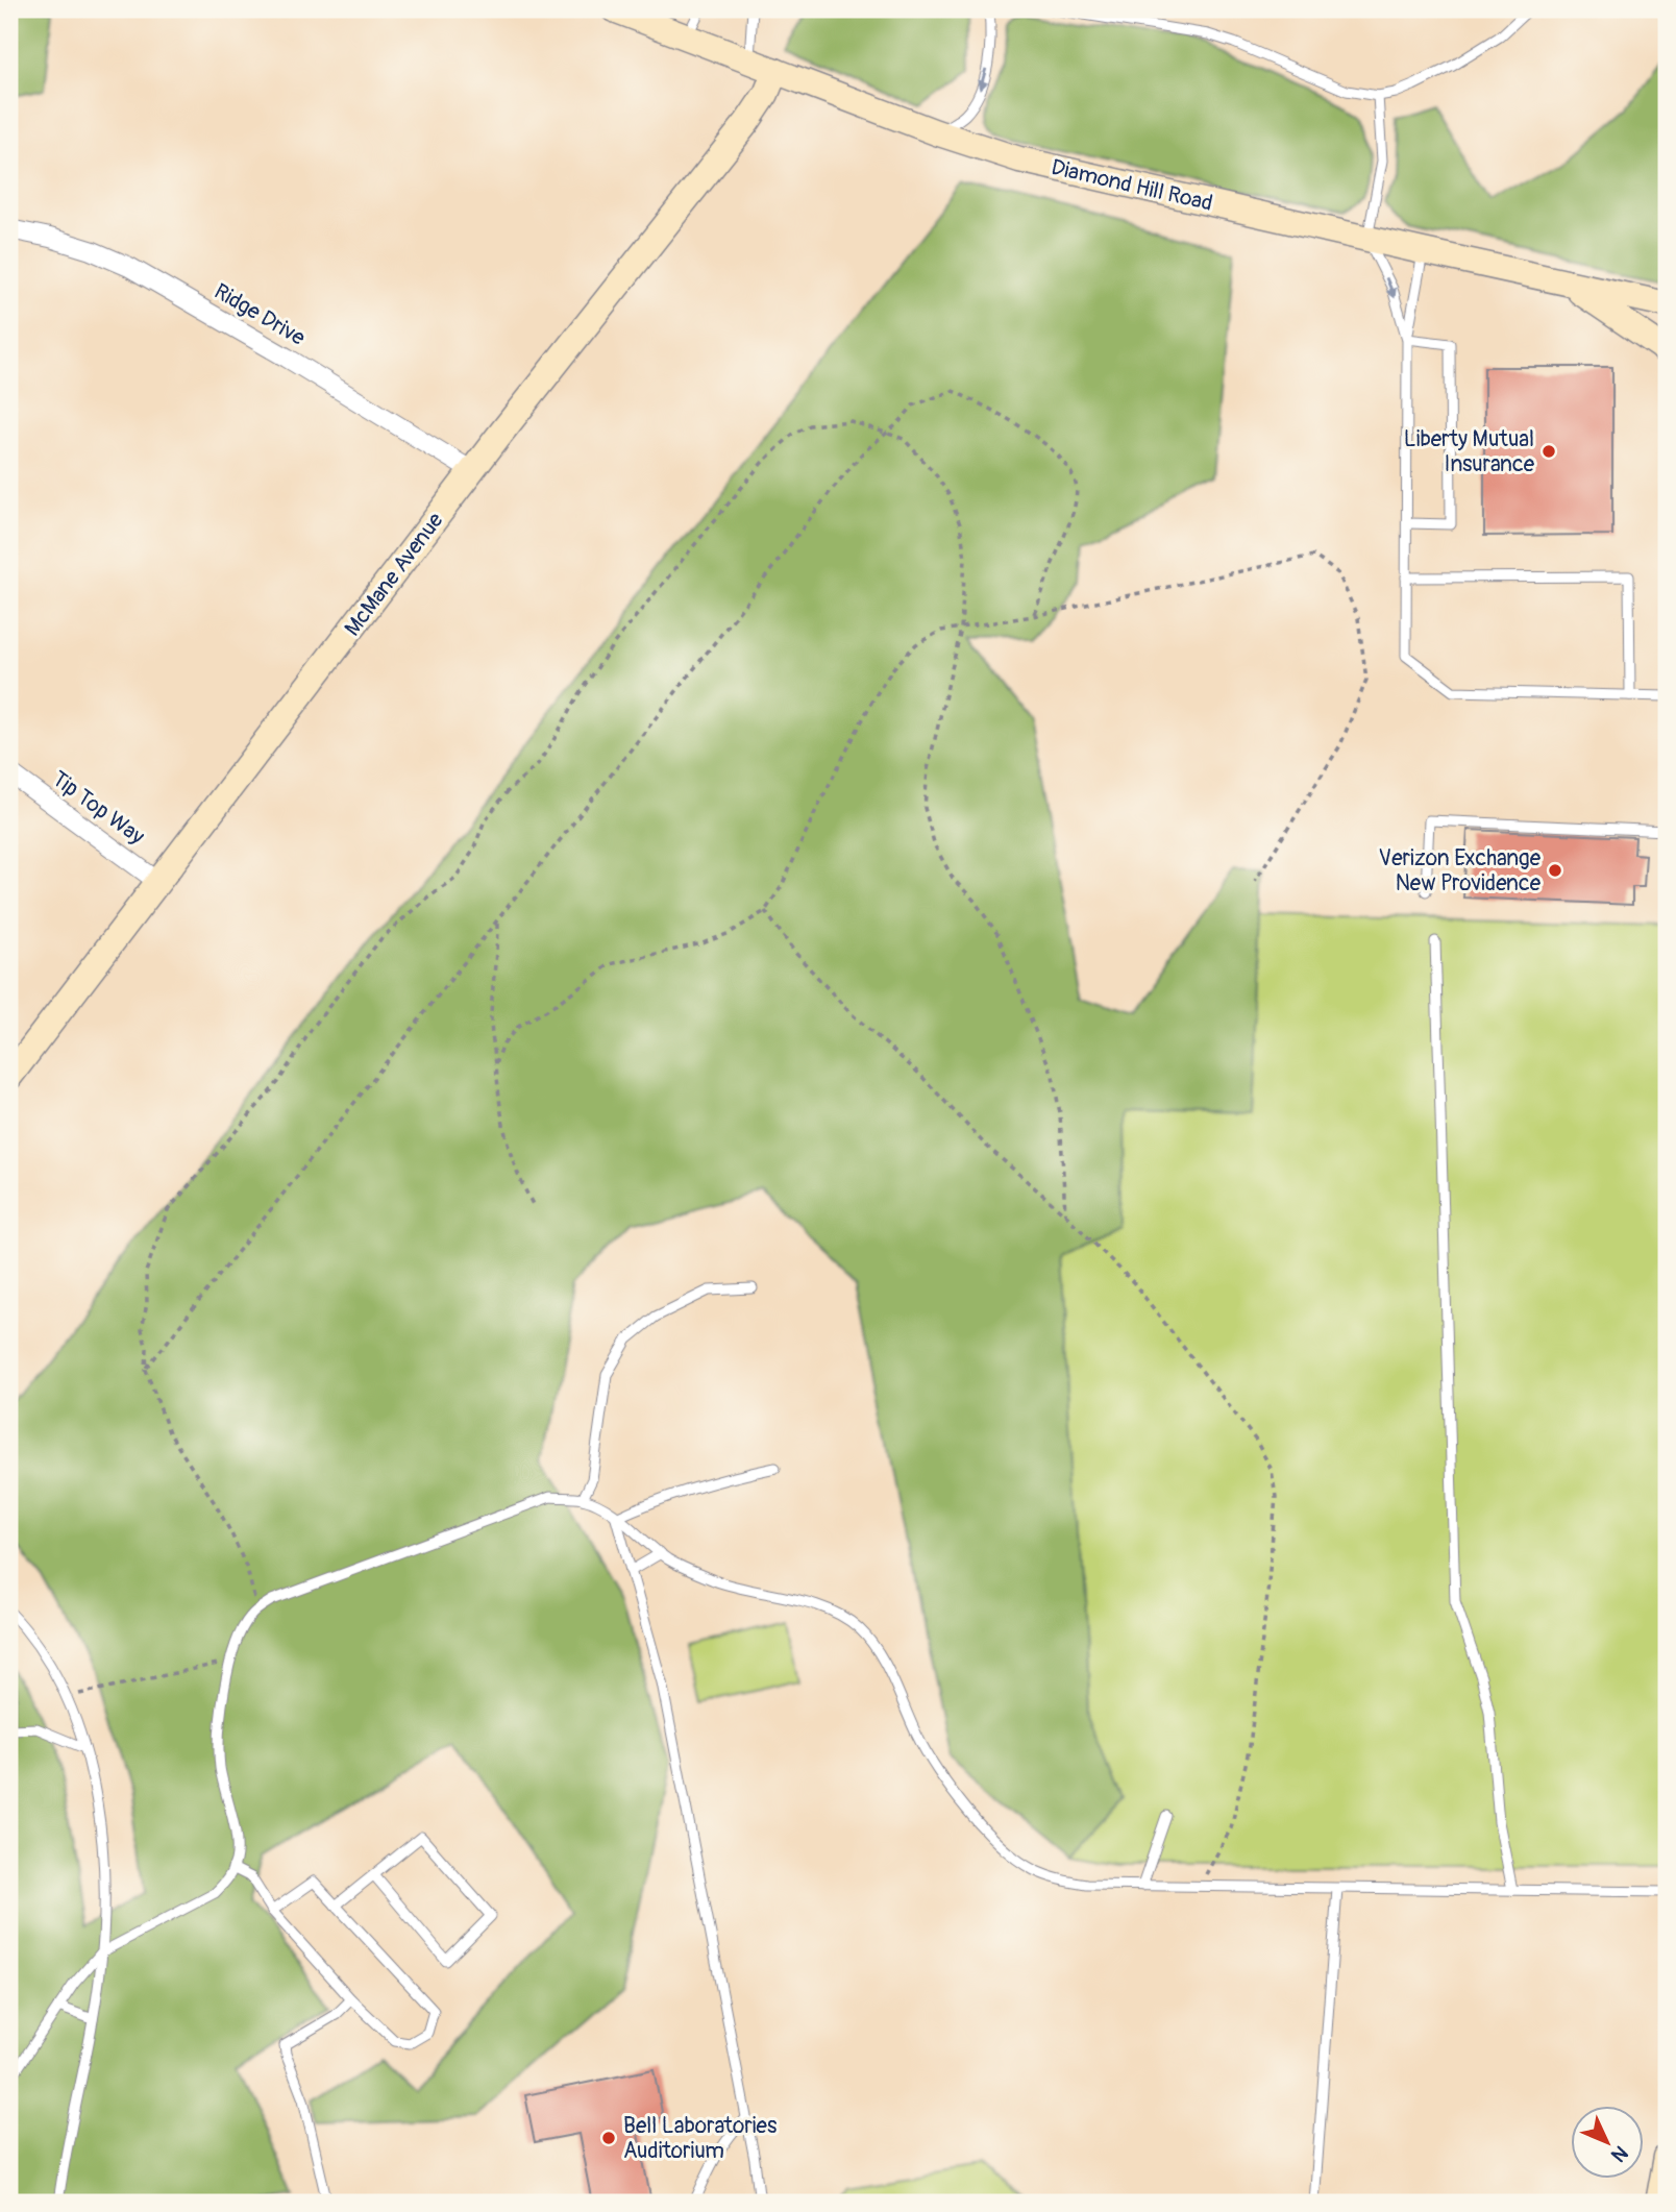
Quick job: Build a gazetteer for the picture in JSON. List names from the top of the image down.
{
  "streets": {
    "main road": ["Diamond Hill Road", "McMane Avenue"],
    "street": ["Ridge Drive", "Tip Top Way"]
  },
  "crossings": [
    ["Diamond Hill Road", "McMane Avenue"],
    ["Ridge Drive", "McMane Avenue"],
    ["McMane Avenue", "Tip Top Way"]
  ],
  "places": ["Liberty Mutual Insurance", "Verizon Exchange New Providence", "Bell Laboratories Auditorium"],
  "north": "bottom right"
}
